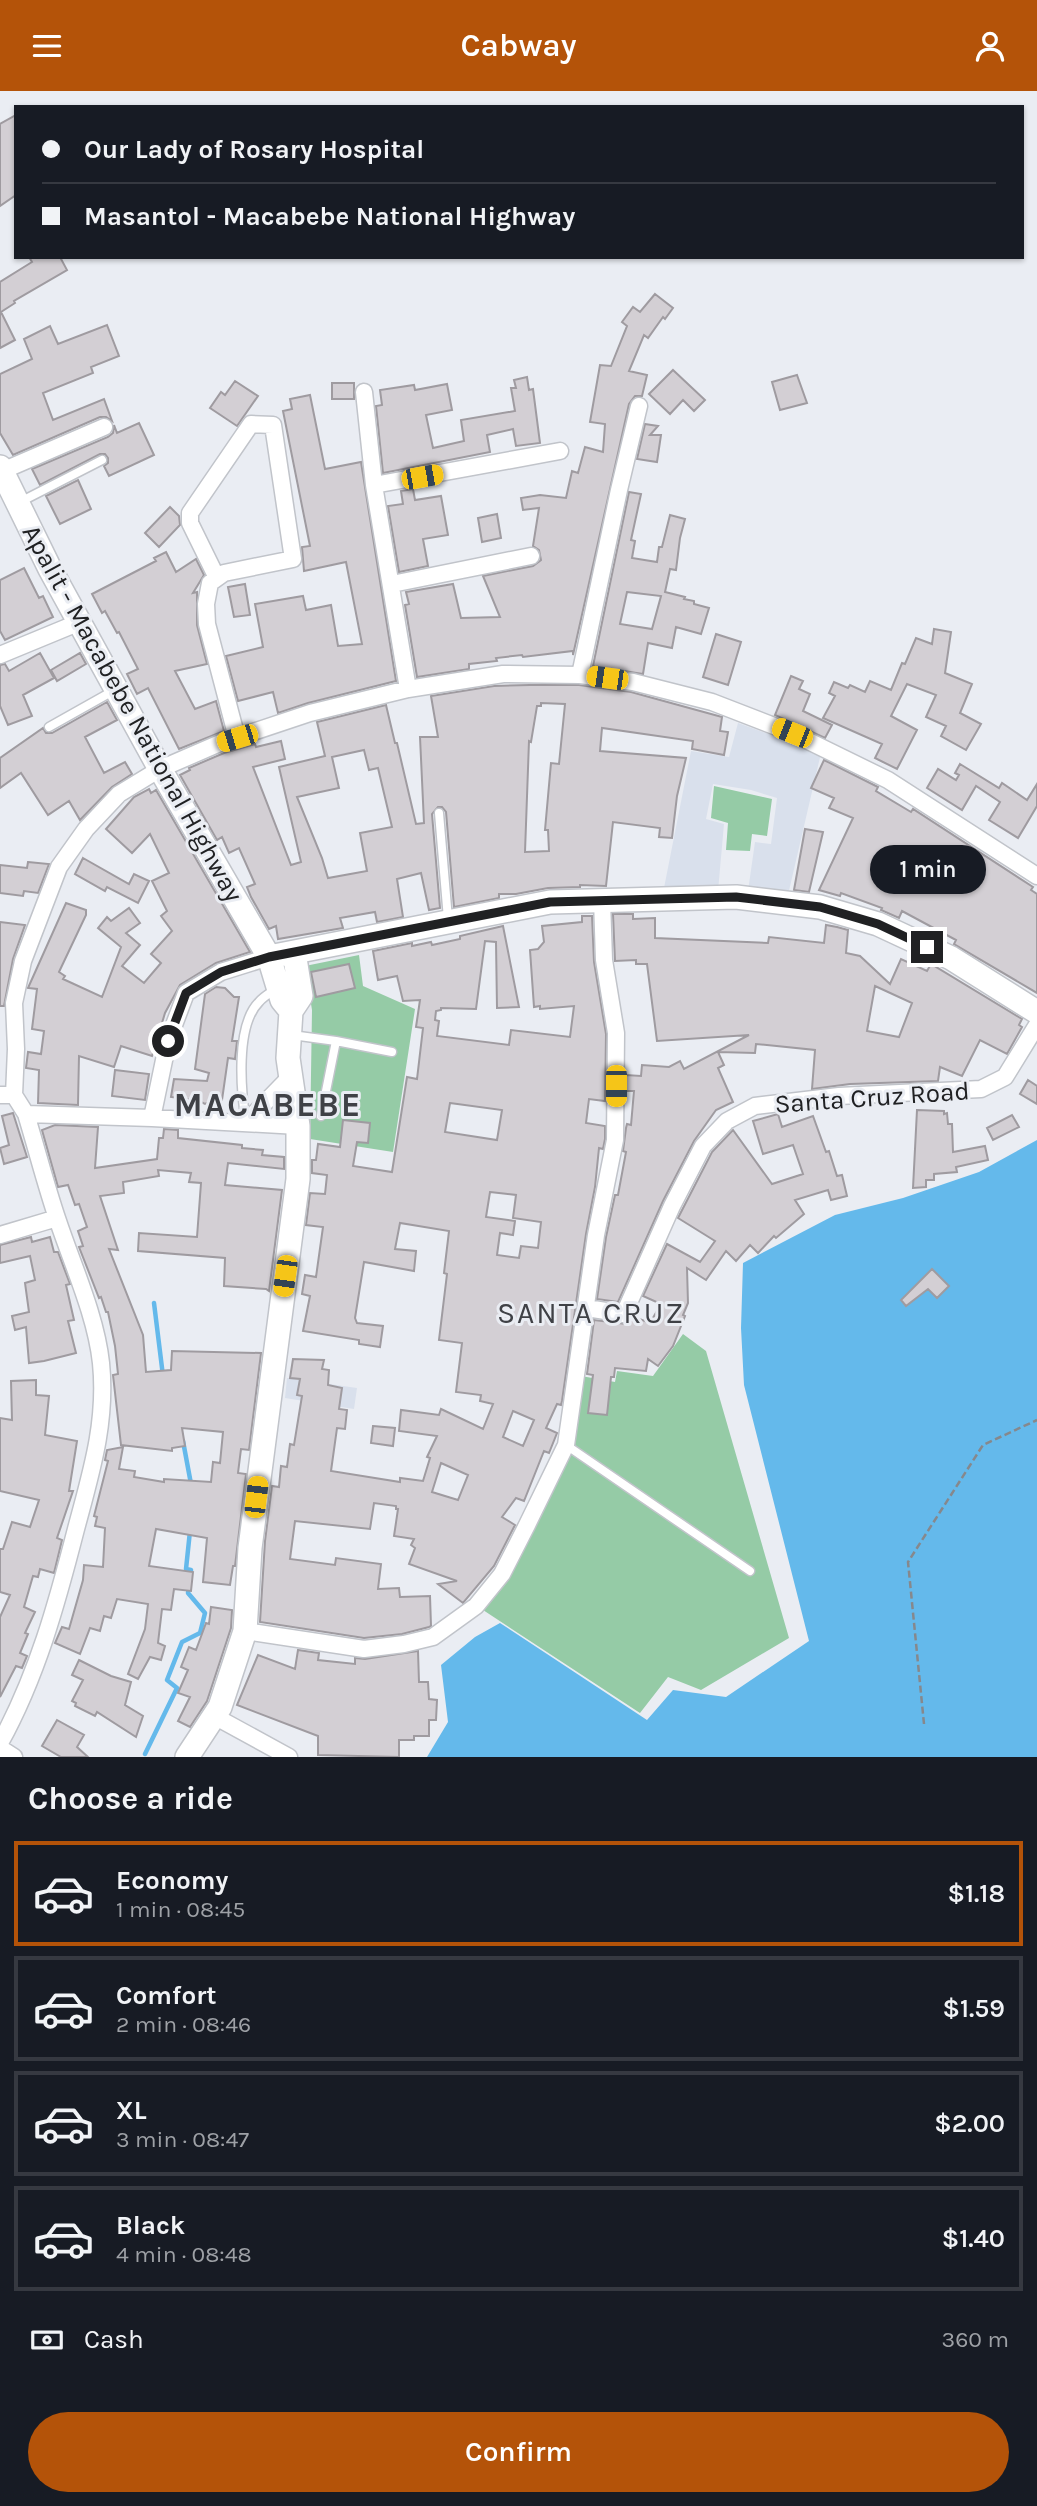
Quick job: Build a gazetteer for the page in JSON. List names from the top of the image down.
{
  "streets": {
    "main road": ["Apalit - Macabebe National Highway"],
    "street": ["Santa Cruz Road"]
  },
  "districts": ["MACABEBE", "SANTA CRUZ"],
  "page": {
    "header": "Cabway",
    "banner": ["Our Lady of Rosary Hospital", "Masantol - Macabebe National Highway"],
    "bubble": "1 min",
    "heading": "Choose a ride",
    "list": [
      {
        "name": "Economy",
        "note": "1 min · 08:45",
        "value": "$1.18"
      },
      {
        "name": "Comfort",
        "note": "2 min · 08:46",
        "value": "$1.59"
      },
      {
        "name": "XL",
        "note": "3 min · 08:47",
        "value": "$2.00"
      },
      {
        "name": "Black",
        "note": "4 min · 08:48",
        "value": "$1.40"
      }
    ],
    "pay": ["Cash", "360 m"],
    "buttons": "Confirm"
  }
}
